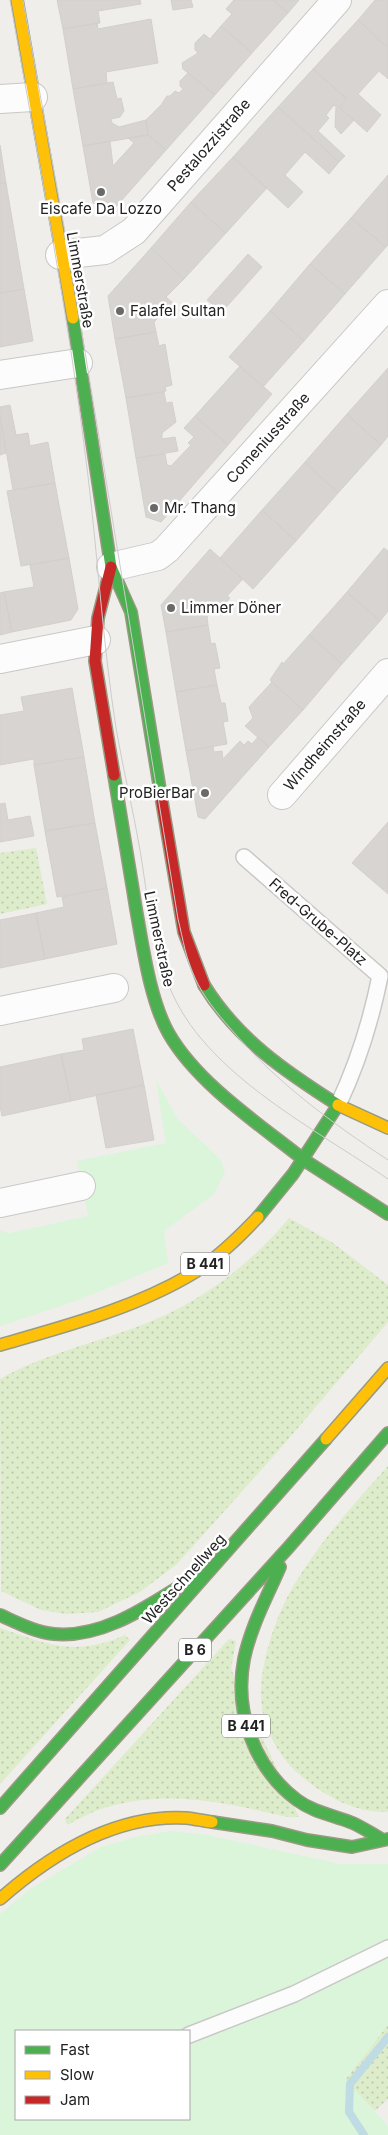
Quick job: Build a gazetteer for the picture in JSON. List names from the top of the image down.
{
  "streets": {
    "main road": [
      "Limmerstraße",
      "B 441",
      "Westschnellweg",
      "B 6"
    ],
    "street": ["Pestalozzistraße", "Comeniusstraße", "Windheimstraße"],
    "lane": ["Fred-Grube-Platz"]
  },
  "crossings": [
    ["Pestalozzistraße", "Limmerstraße"],
    ["Limmerstraße", "Comeniusstraße"],
    ["Limmerstraße", "Fred-Grube-Platz"],
    ["Limmerstraße", "B 441"],
    ["Fred-Grube-Platz", "B 441"],
    ["B 441", "B 6"]
  ],
  "places": [
    "Eiscafe Da Lozzo",
    "Falafel Sultan",
    "Mr. Thang",
    "Limmer Döner",
    "ProBierBar"
  ],
  "legend": ["Fast", "Slow", "Jam"]
}
